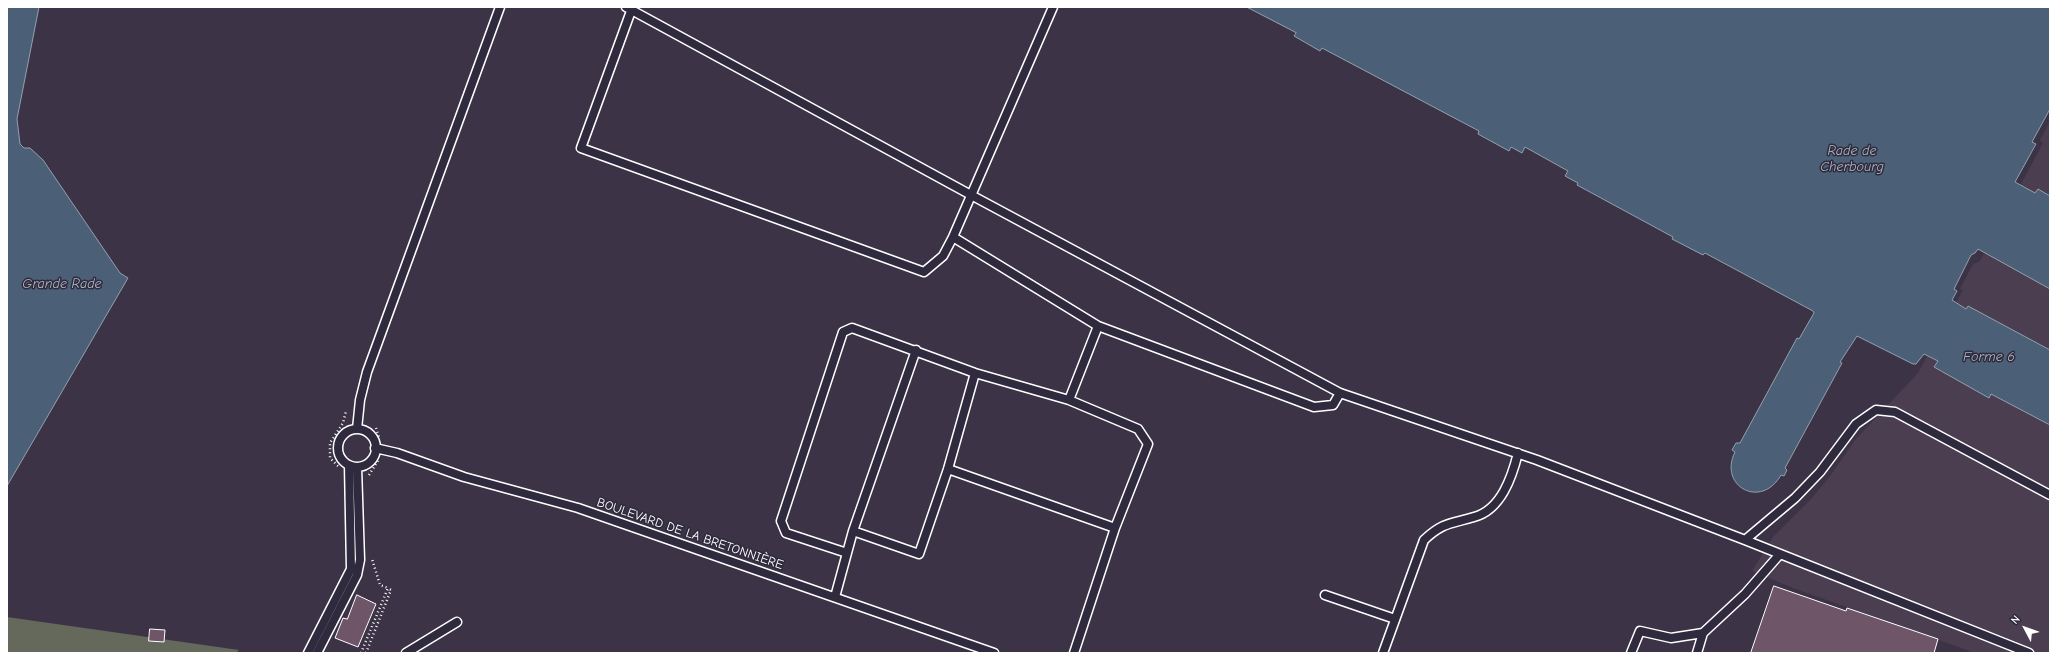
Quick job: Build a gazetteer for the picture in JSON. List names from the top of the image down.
{
  "streets": {
    "lane": ["BOULEVARD DE LA BRETONNIÈRE"]
  },
  "water": ["Rade de Cherbourg", "Grande Rade", "Forme 6"],
  "north": "top left"
}
